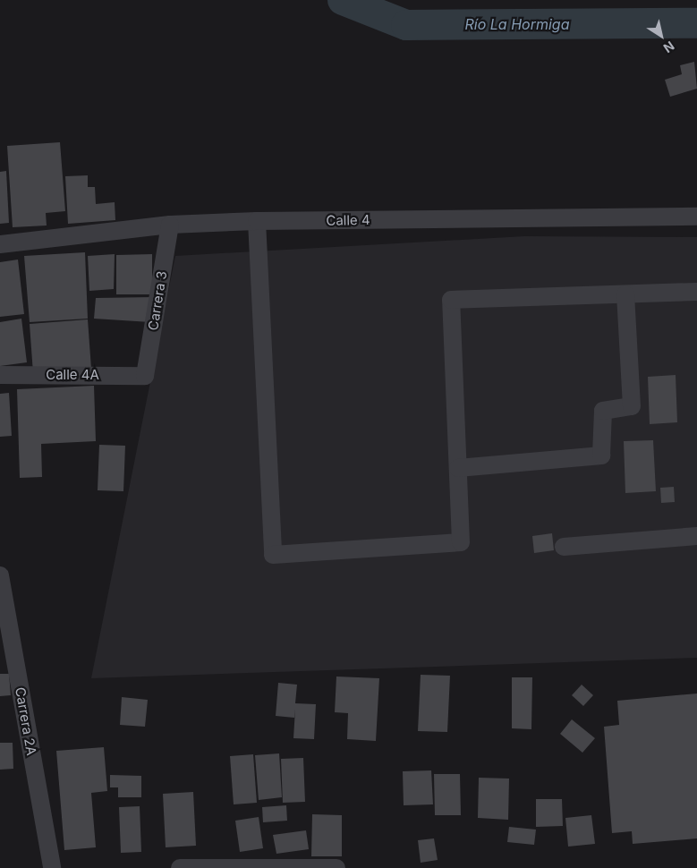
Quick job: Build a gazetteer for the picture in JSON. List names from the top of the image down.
{
  "streets": {
    "street": [
      "Calle 4",
      "Carrera 3",
      "Calle 4A",
      "Carrera 2A"
    ]
  },
  "crossings": [
    ["Calle 4", "Carrera 3"],
    ["Carrera 3", "Calle 4A"]
  ],
  "water": ["Río La Hormiga"],
  "north": "bottom right"
}
